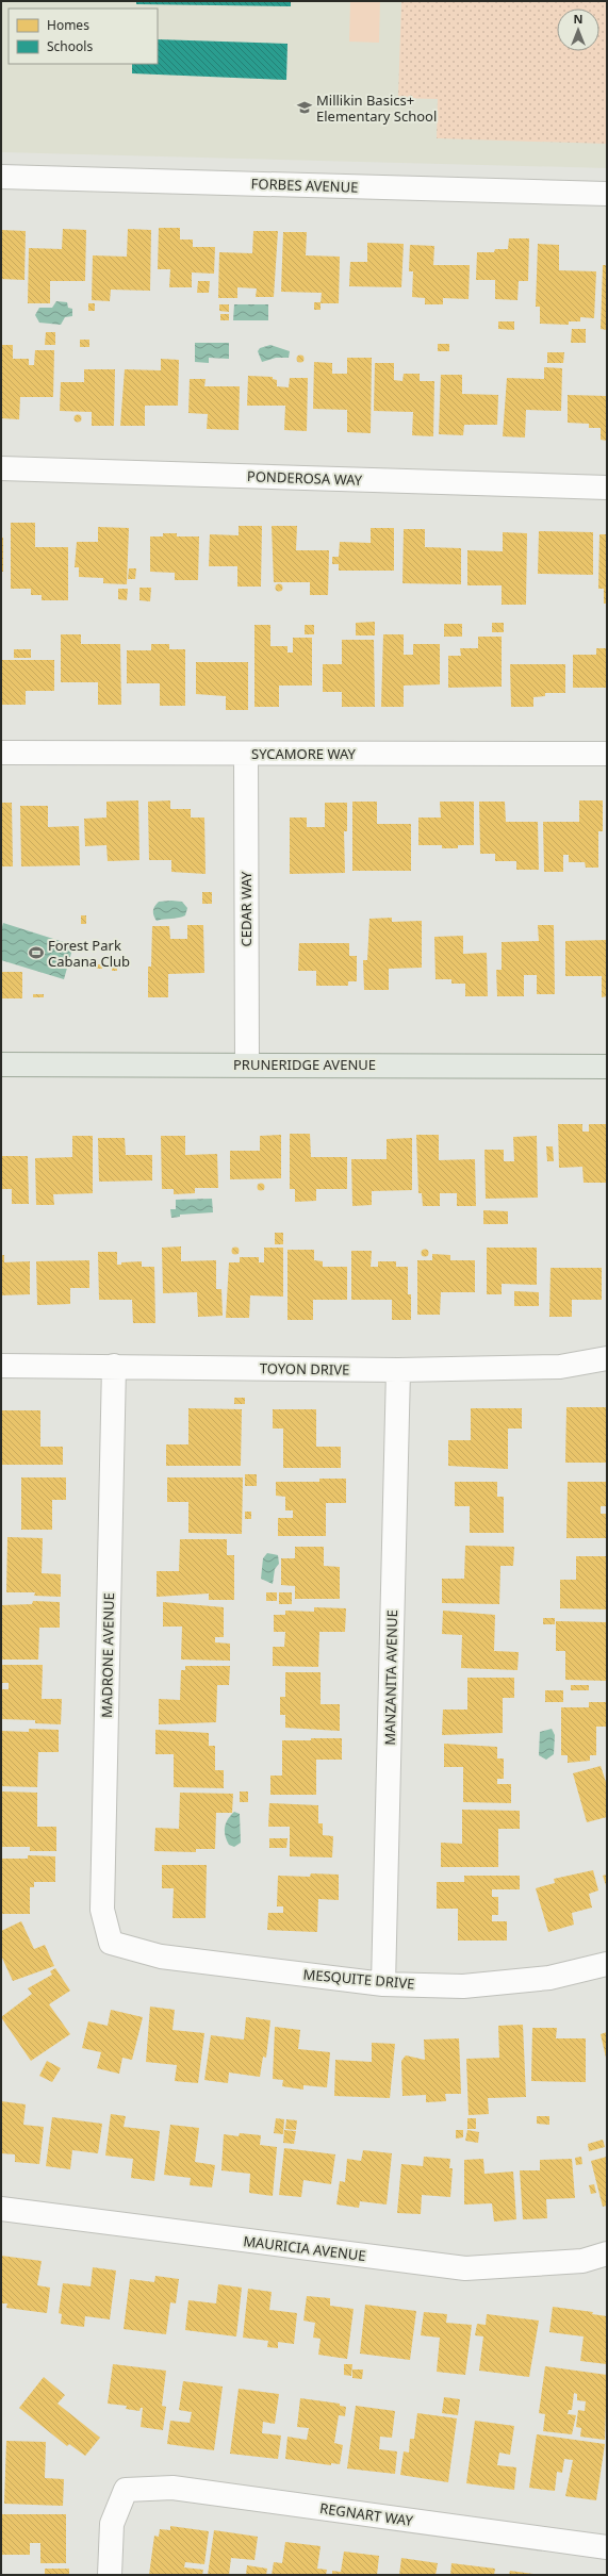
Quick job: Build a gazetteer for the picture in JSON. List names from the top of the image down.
{
  "streets": {
    "main road": ["PRUNERIDGE AVENUE"],
    "street": [
      "FORBES AVENUE",
      "PONDEROSA WAY",
      "SYCAMORE WAY",
      "CEDAR WAY",
      "TOYON DRIVE",
      "MADRONE AVENUE",
      "MANZANITA AVENUE",
      "MESQUITE DRIVE",
      "MAURICIA AVENUE",
      "REGNART WAY"
    ]
  },
  "crossings": [
    ["SYCAMORE WAY", "CEDAR WAY"],
    ["CEDAR WAY", "PRUNERIDGE AVENUE"],
    ["TOYON DRIVE", "MADRONE AVENUE"],
    ["TOYON DRIVE", "MANZANITA AVENUE"],
    ["MADRONE AVENUE", "MESQUITE DRIVE"],
    ["MANZANITA AVENUE", "MESQUITE DRIVE"]
  ],
  "places": {
    "school or university": ["Millikin Basics+ Elementary School"],
    "sports": ["Forest Park Cabana Club"]
  },
  "legend": ["Homes", "Schools"],
  "north": "top"
}
